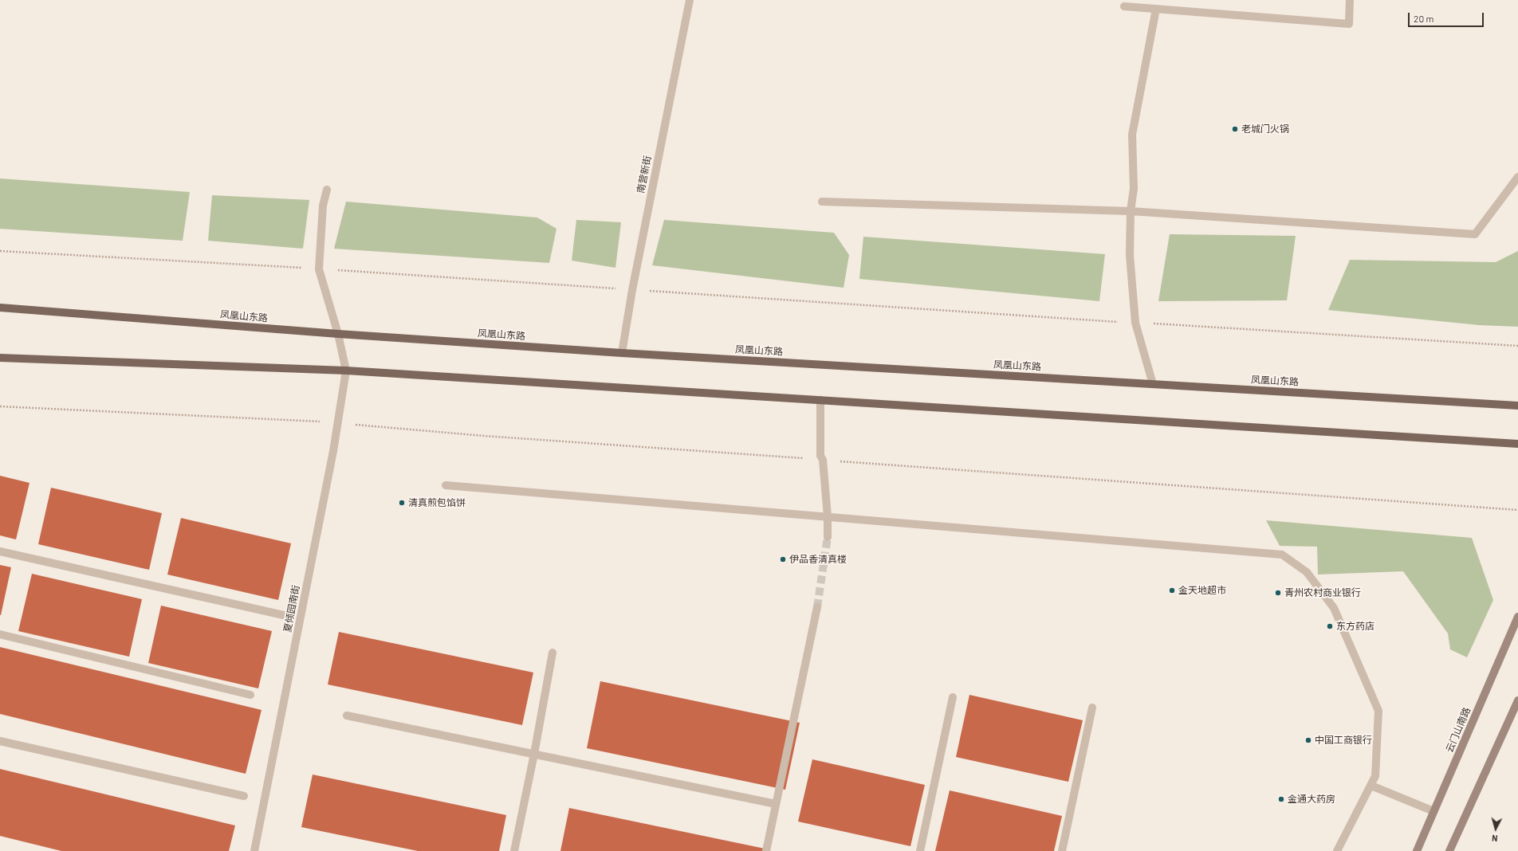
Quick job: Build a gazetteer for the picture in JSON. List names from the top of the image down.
{
  "streets": {
    "main road": ["凤凰山东路", "云门山南路"],
    "street": ["南营新街", "夏倾园南街"]
  },
  "crossings": [
    ["南营新街", "凤凰山东路"]
  ],
  "places": [
    "老城门火锅",
    "清真煎包馅饼",
    "伊品香清真楼",
    "金天地超市",
    "青州农村商业银行",
    "东方药店",
    "中国工商银行",
    "金通大药房"
  ],
  "scale_bar": "20 m",
  "north": "bottom"
}
